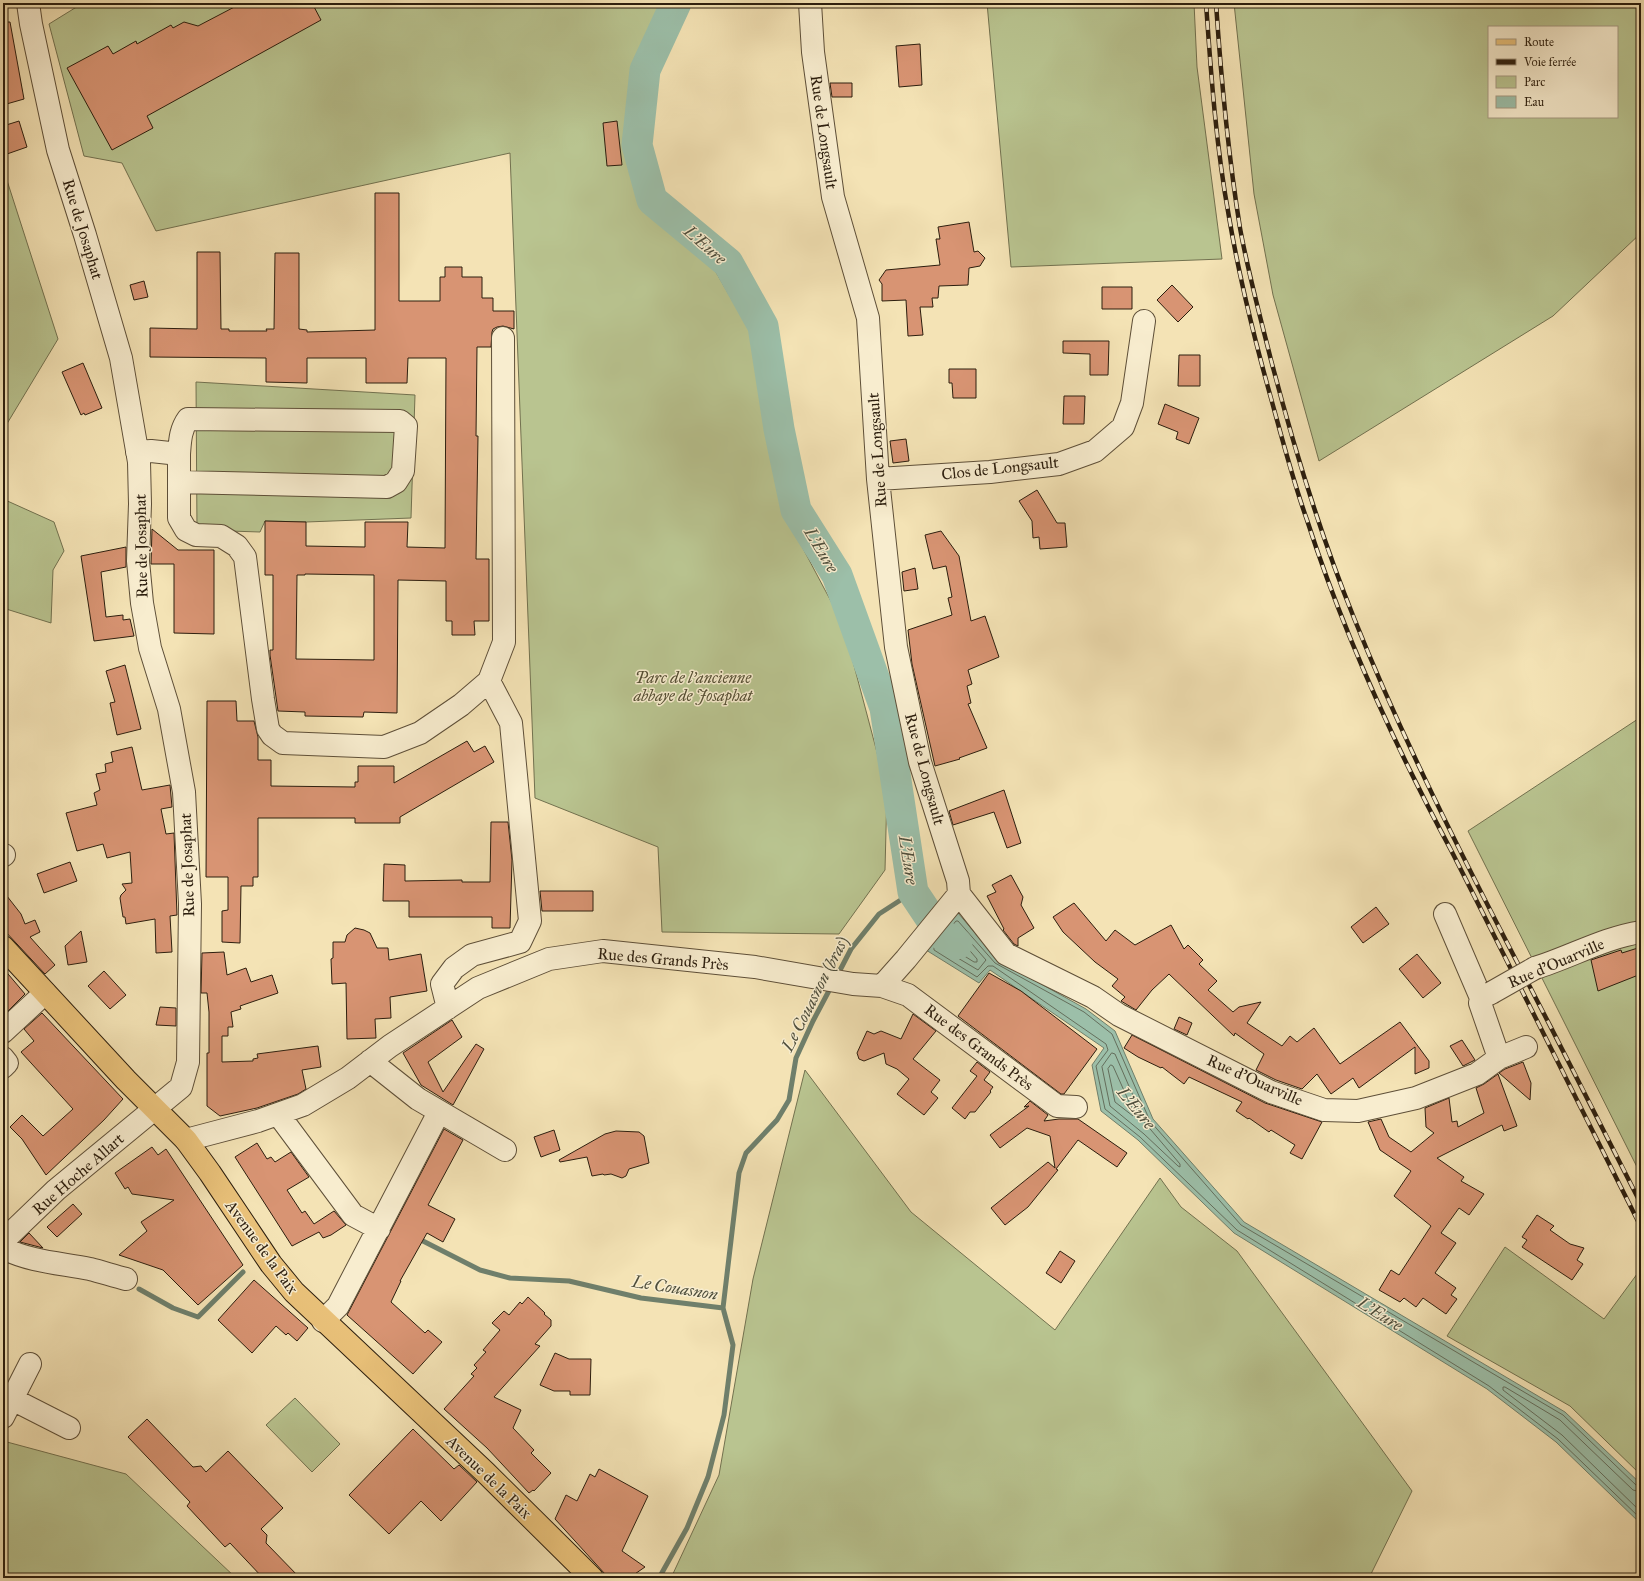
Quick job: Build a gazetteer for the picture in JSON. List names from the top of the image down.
{
  "streets": {
    "main road": ["Avenue de la Paix"],
    "street": [
      "Rue de Longsault",
      "Rue de Josaphat",
      "Clos de Longsault",
      "Rue des Grands Près",
      "Rue d'Ouarville",
      "Rue Hoche Allart"
    ]
  },
  "crossings": [
    ["Rue de Longsault", "Clos de Longsault"],
    ["Rue de Longsault", "Rue d'Ouarville"],
    ["Rue de Josaphat", "Rue Hoche Allart"],
    ["Rue de Josaphat", "Avenue de la Paix"],
    ["Rue des Grands Près", "Avenue de la Paix"],
    ["Rue Hoche Allart", "Avenue de la Paix"]
  ],
  "water": ["L'Eure", "Le Couasnon (bras)", "Le Couasnon"],
  "parks": ["Parc de l'ancienne abbaye de Josaphat"],
  "legend": [
    "Route",
    "Voie ferrée",
    "Parc",
    "Eau"
  ]
}
